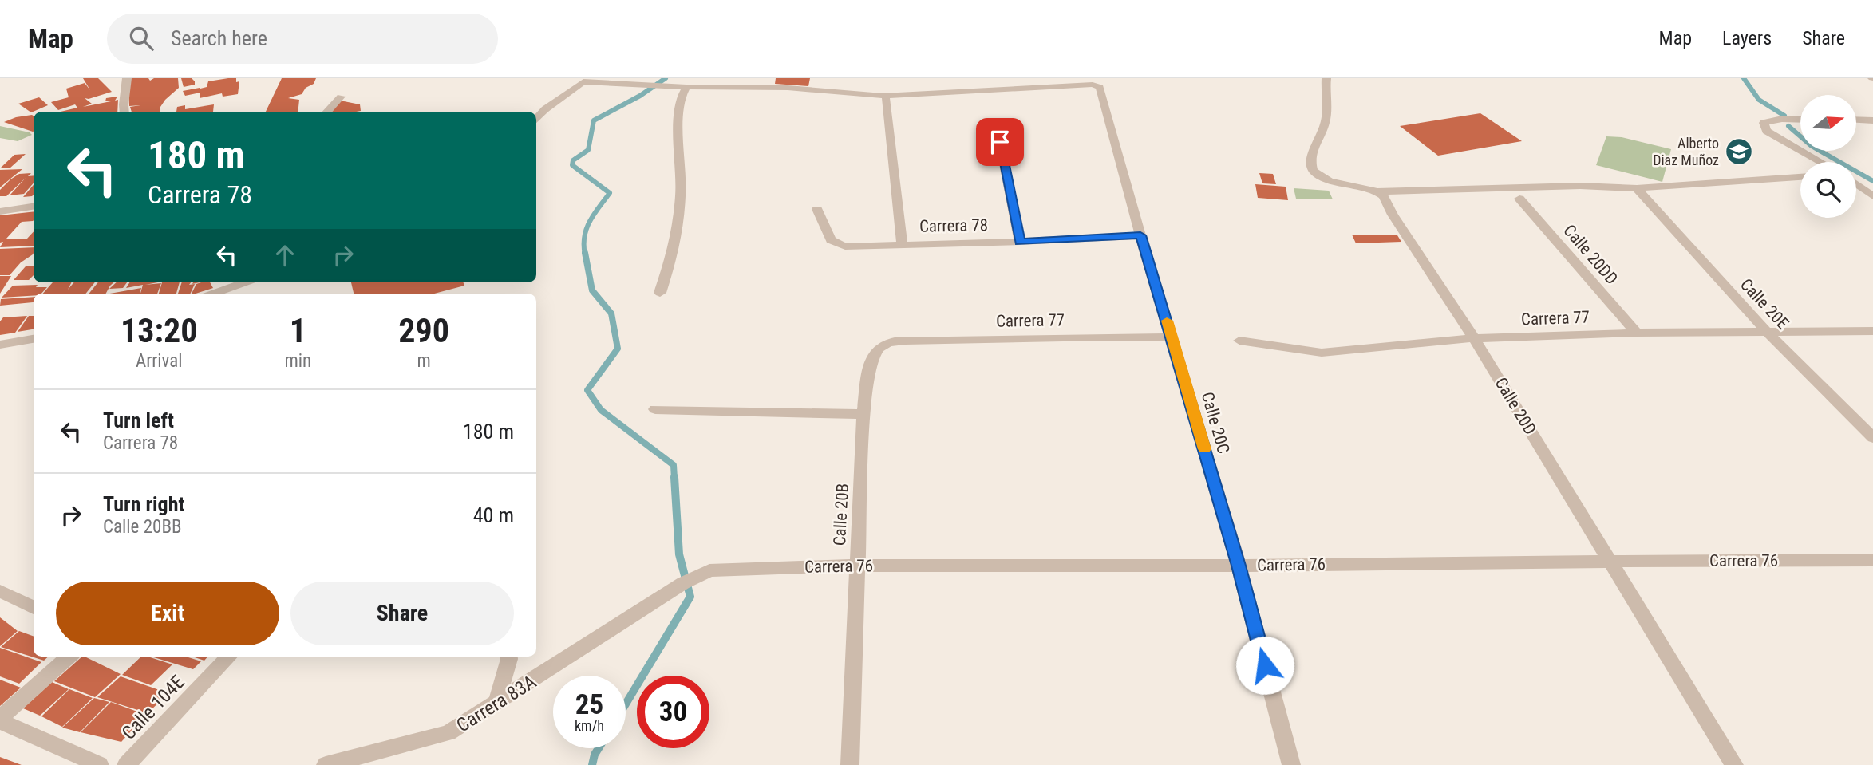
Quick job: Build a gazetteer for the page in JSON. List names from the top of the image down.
{
  "streets": {
    "street": [
      "Carrera 78",
      "Calle 20DD",
      "Calle 20E",
      "Carrera 77",
      "Calle 20D",
      "Calle 20C",
      "Calle 20B",
      "Carrera 76",
      "Carrera 83A",
      "Calle 104E"
    ]
  },
  "crossings": [
    ["Carrera 78", "Calle 20C"],
    ["Calle 20DD", "Carrera 77"],
    ["Calle 20E", "Carrera 77"],
    ["Carrera 77", "Calle 20D"],
    ["Carrera 77", "Calle 20C"],
    ["Carrera 77", "Calle 20B"],
    ["Calle 20D", "Carrera 76"],
    ["Calle 20C", "Carrera 76"],
    ["Calle 20B", "Carrera 76"],
    ["Carrera 76", "Carrera 83A"]
  ],
  "places": {
    "school or university": ["Alberto Diaz Muñoz"]
  },
  "north": "right",
  "page": {
    "header": "Map",
    "search": "Search here",
    "nav": ["Map", "Layers", "Share"],
    "turn": ["180 m", "Carrera 78"],
    "eta": [
      "13:20",
      "Arrival",
      "1",
      "min",
      "290",
      "m"
    ],
    "list": [
      {
        "name": "Turn left",
        "note": "Carrera 78",
        "value": "180 m"
      },
      {
        "name": "Turn right",
        "note": "Calle 20BB",
        "value": "40 m"
      }
    ],
    "buttons": ["Exit", "Share"],
    "speed": "25 km/h",
    "limit": "30"
  }
}
